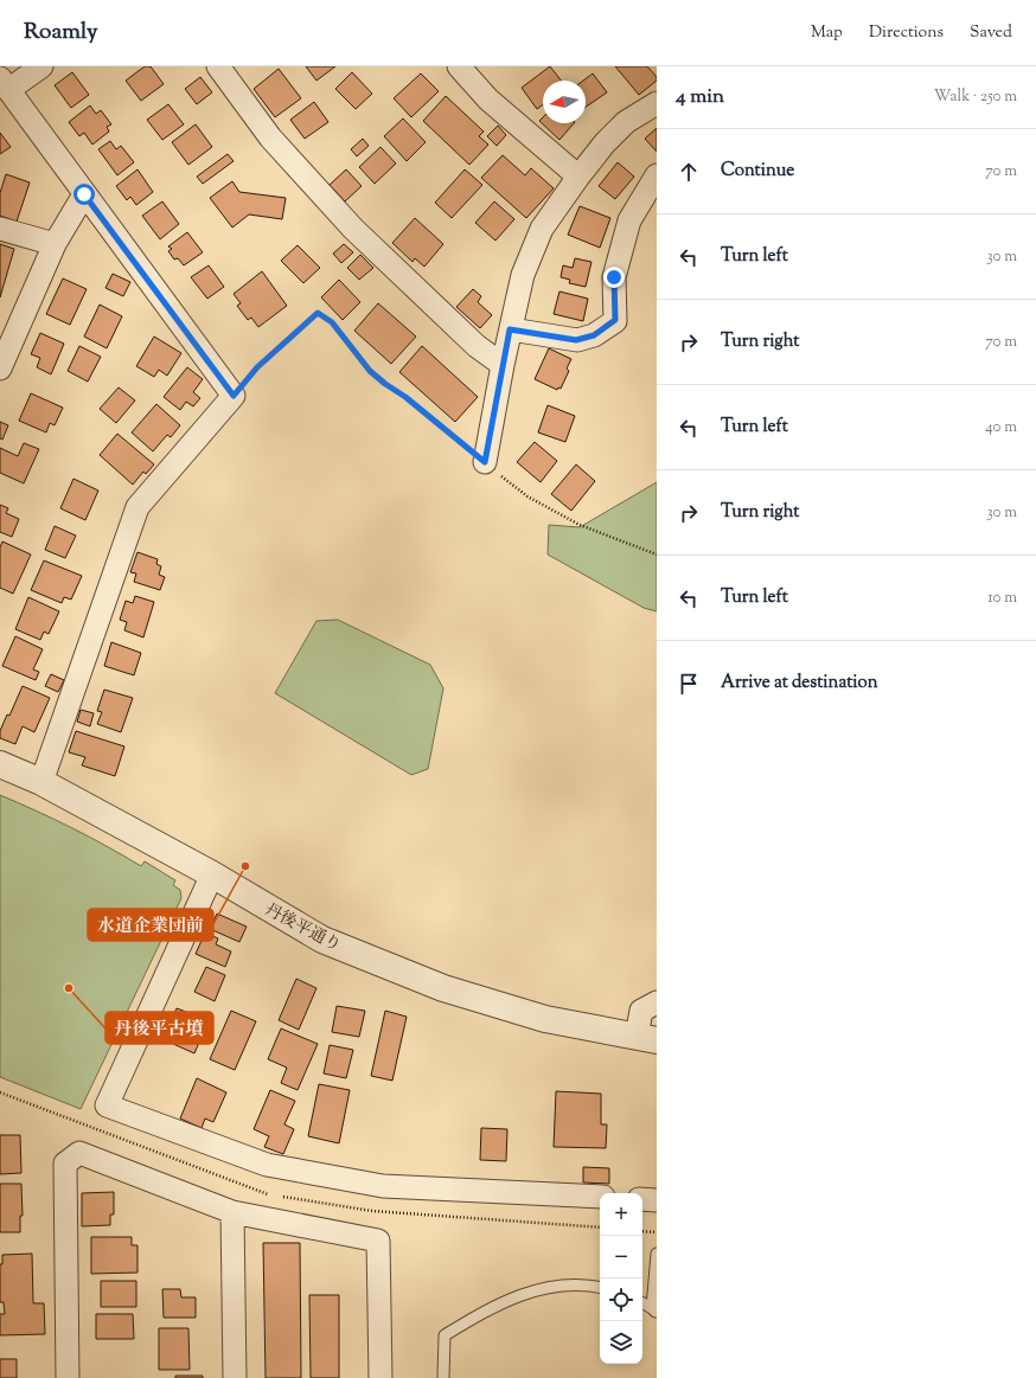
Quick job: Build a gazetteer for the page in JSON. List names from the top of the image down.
{
  "streets": {
    "street": ["丹後平通り"]
  },
  "places": ["水道企業団前", "丹後平古墳"],
  "north": "left",
  "page": {
    "header": "Roamly",
    "nav": ["Map", "Directions", "Saved"],
    "heading": ["4 min", "Walk · 250 m"],
    "list": [
      ["Continue", "70 m"],
      ["Turn left", "30 m"],
      ["Turn right", "70 m"],
      ["Turn left", "40 m"],
      ["Turn right", "30 m"],
      ["Turn left", "10 m"],
      "Arrive at destination"
    ],
    "map_buttons": ["+", "−"]
  }
}
